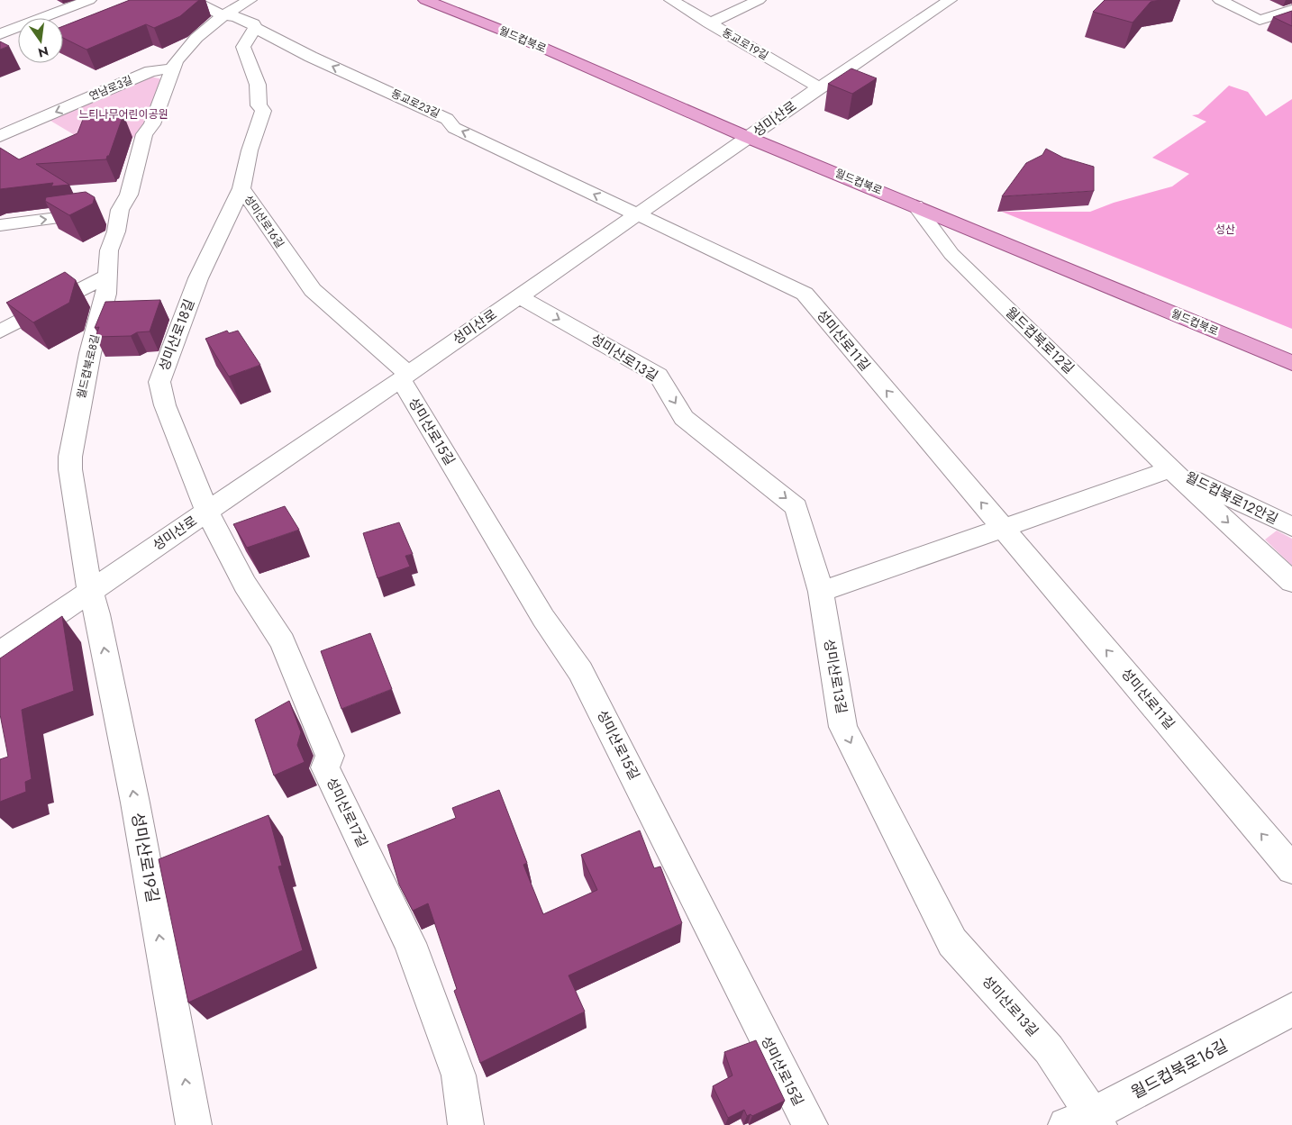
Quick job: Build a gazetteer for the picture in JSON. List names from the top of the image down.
{
  "streets": {
    "main road": ["월드컵북로"],
    "street": [
      "동교로19길",
      "연남로3길",
      "동교로23길",
      "성미산로",
      "성미산로16길",
      "성미산로18길",
      "성미산로11길",
      "월드컵북로12길",
      "성미산로13길",
      "월드컵북로8길",
      "성미산로15길",
      "월드컵북로12안길",
      "성미산로17길",
      "성미산로19길",
      "월드컵북로16길"
    ]
  },
  "crossings": [
    ["월드컵북로", "성미산로"],
    ["월드컵북로", "월드컵북로12길"],
    ["동교로19길", "성미산로"],
    ["연남로3길", "월드컵북로8길"],
    ["동교로23길", "성미산로"],
    ["동교로23길", "성미산로16길"],
    ["동교로23길", "성미산로11길"],
    ["동교로23길", "월드컵북로8길"],
    ["성미산로", "성미산로16길"],
    ["성미산로", "성미산로18길"],
    ["성미산로", "성미산로11길"],
    ["성미산로", "성미산로13길"],
    ["성미산로", "월드컵북로8길"],
    ["성미산로", "성미산로15길"],
    ["성미산로", "성미산로17길"],
    ["성미산로", "성미산로19길"],
    ["성미산로16길", "성미산로18길"],
    ["성미산로16길", "성미산로15길"],
    ["성미산로18길", "성미산로17길"],
    ["월드컵북로12길", "월드컵북로12안길"],
    ["성미산로13길", "월드컵북로16길"],
    ["월드컵북로8길", "성미산로19길"]
  ],
  "one_way": [
    "동교로23길",
    "성미산로11길",
    "성미산로13길",
    "성미산로19길"
  ],
  "parks": ["느티나무어린이공원", "성산"],
  "north": "bottom"
}
